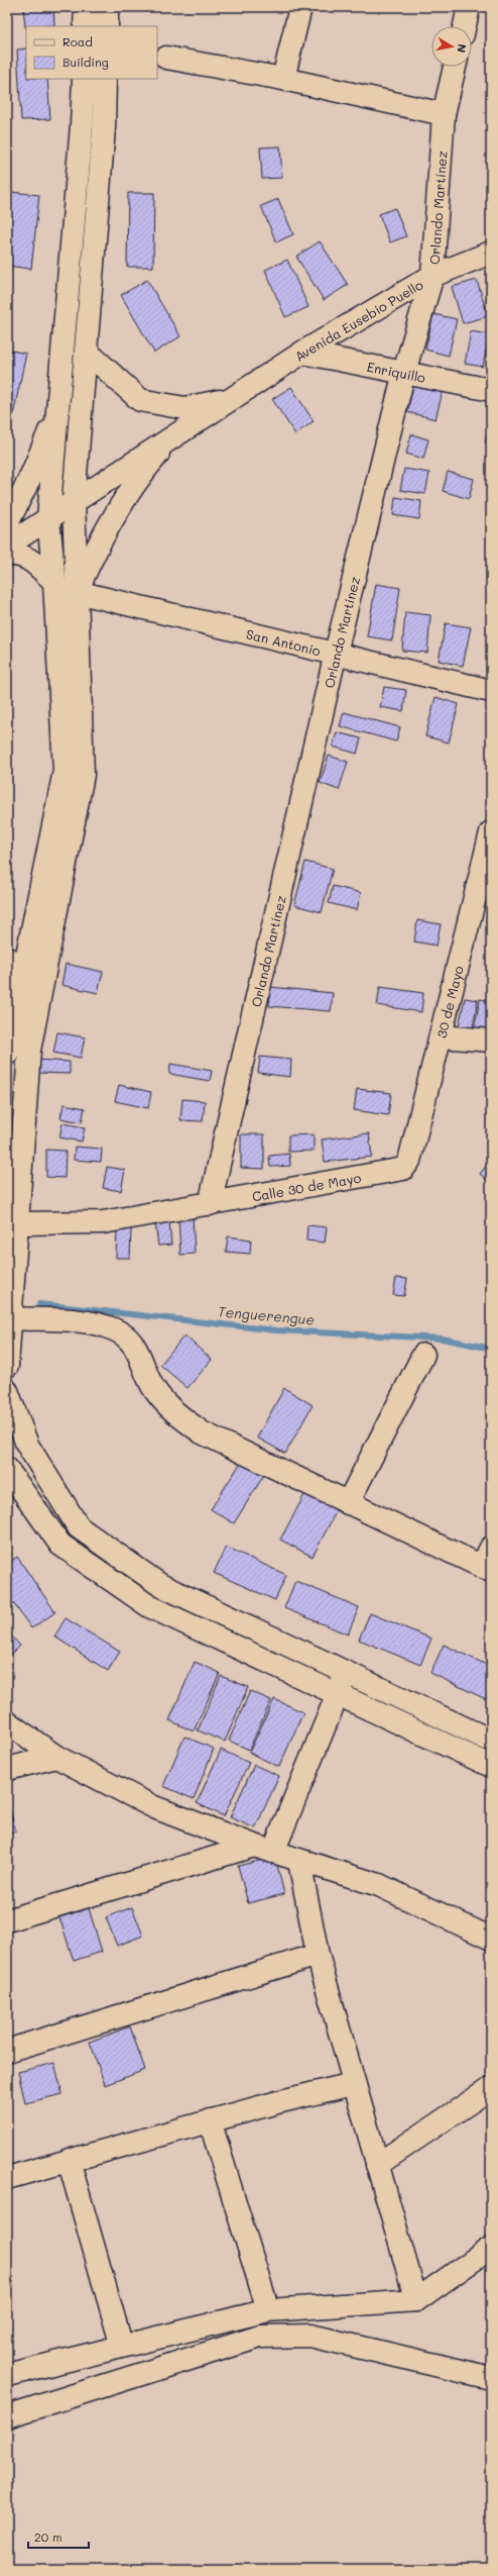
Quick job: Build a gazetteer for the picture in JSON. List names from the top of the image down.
{
  "streets": {
    "street": [
      "Orlando Martínez",
      "Avenida Eusebio Puello",
      "Enriquillo",
      "San Antonio",
      "30 de Mayo",
      "Calle 30 de Mayo"
    ]
  },
  "crossings": [
    ["Orlando Martínez", "Avenida Eusebio Puello"],
    ["Orlando Martínez", "Enriquillo"],
    ["Orlando Martínez", "San Antonio"],
    ["Orlando Martínez", "Calle 30 de Mayo"],
    ["Avenida Eusebio Puello", "Enriquillo"],
    ["30 de Mayo", "Calle 30 de Mayo"]
  ],
  "water": ["Tenguerengue"],
  "legend": ["Road", "Building"],
  "scale_bar": "20 m",
  "north": "right"
}
